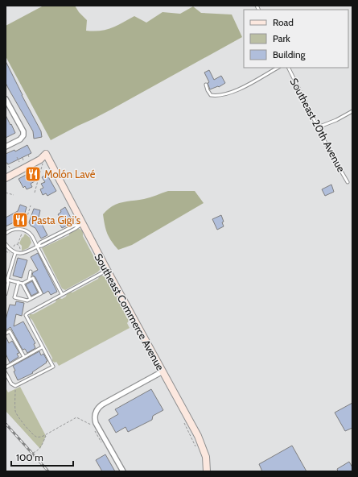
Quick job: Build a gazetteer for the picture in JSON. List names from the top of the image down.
{
  "streets": {
    "street": ["Southeast Commerce Avenue"],
    "lane": ["Southeast 20th Avenue"]
  },
  "places": {
    "restaurant": ["Molón Lavé", "Pasta Gigi's"]
  },
  "legend": ["Road", "Park", "Building"],
  "scale_bar": "100 m"
}
